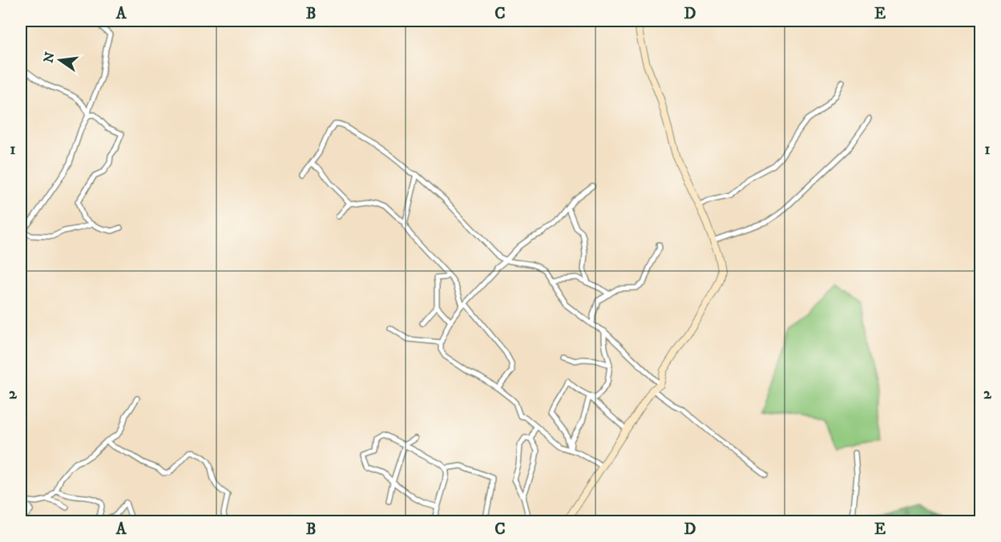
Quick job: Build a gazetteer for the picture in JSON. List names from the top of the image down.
{
  "north": "left",
  "grid": {
    "columns": [
      "A",
      "B",
      "C",
      "D",
      "E"
    ],
    "rows": ["1", "2"]
  }
}
